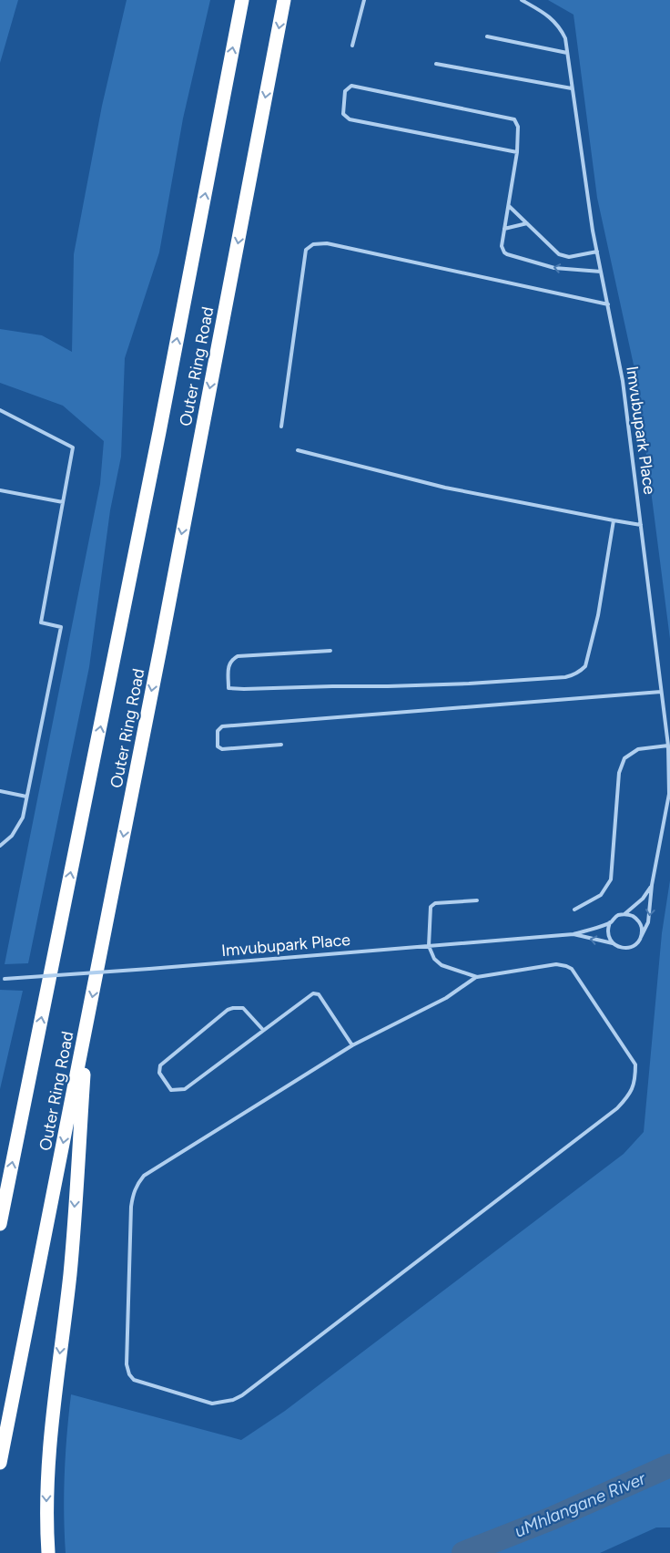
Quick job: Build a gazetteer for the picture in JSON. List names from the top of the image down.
{
  "streets": {
    "highway": ["Outer Ring Road"],
    "lane": ["Imvubupark Place"]
  },
  "water": ["uMhlangane River"]
}
